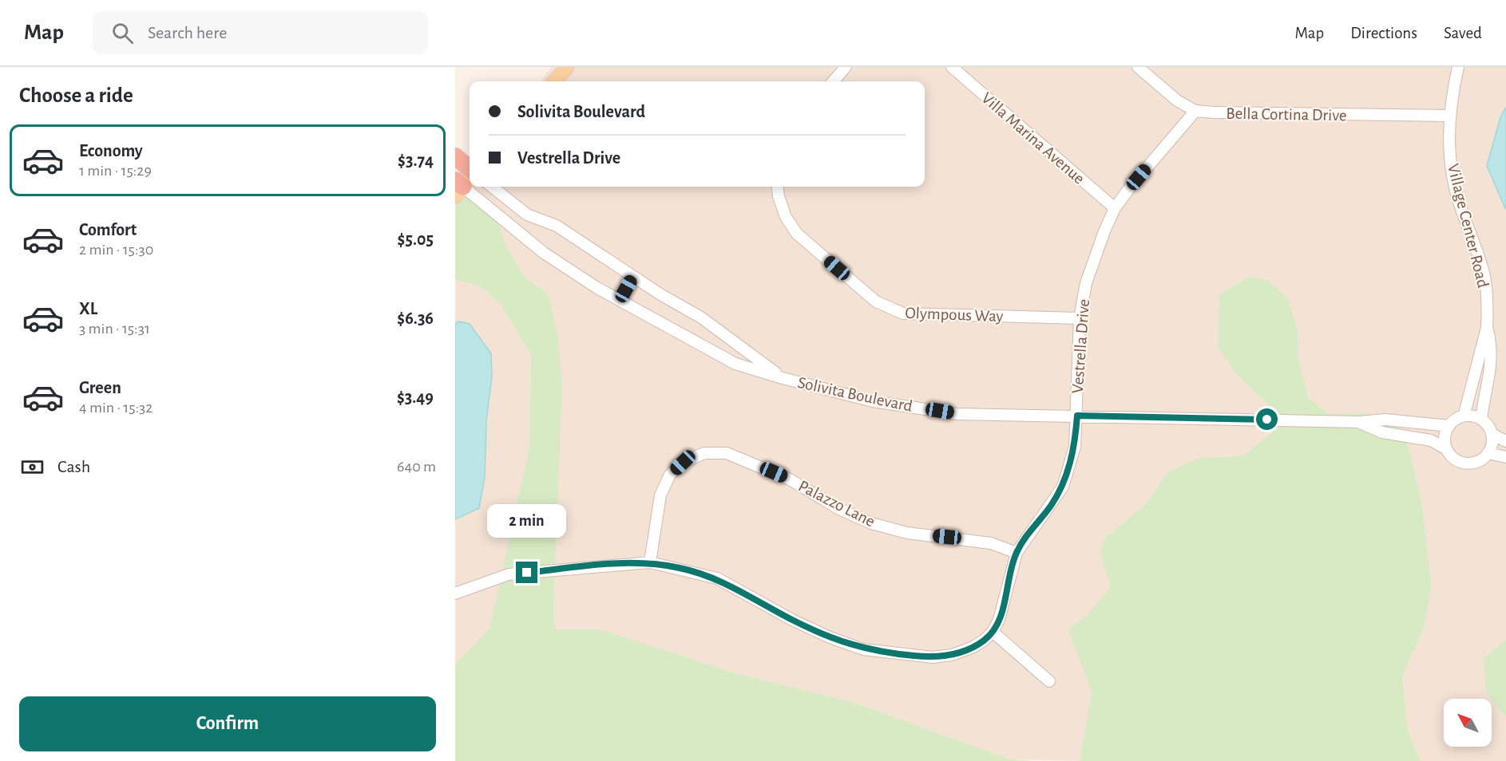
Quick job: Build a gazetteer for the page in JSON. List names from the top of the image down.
{
  "streets": {
    "street": [
      "Bella Cortina Drive",
      "Villa Marina Avenue",
      "Village Center Road",
      "Olympous Way",
      "Vestrella Drive",
      "Solivita Boulevard",
      "Palazzo Lane"
    ]
  },
  "crossings": [
    ["Bella Cortina Drive", "Village Center Road"],
    ["Bella Cortina Drive", "Vestrella Drive"],
    ["Villa Marina Avenue", "Vestrella Drive"],
    ["Village Center Road", "Solivita Boulevard"],
    ["Olympous Way", "Vestrella Drive"],
    ["Vestrella Drive", "Solivita Boulevard"],
    ["Vestrella Drive", "Palazzo Lane"]
  ],
  "north": "top left",
  "page": {
    "header": "Map",
    "search": "Search here",
    "nav": ["Map", "Directions", "Saved"],
    "heading": "Choose a ride",
    "banner": ["Solivita Boulevard", "Vestrella Drive"],
    "list": [
      {
        "name": "Economy",
        "note": "1 min · 15:29",
        "value": "$3.74"
      },
      {
        "name": "Comfort",
        "note": "2 min · 15:30",
        "value": "$5.05"
      },
      {
        "name": "XL",
        "note": "3 min · 15:31",
        "value": "$6.36"
      },
      {
        "name": "Green",
        "note": "4 min · 15:32",
        "value": "$3.49"
      }
    ],
    "pay": ["Cash", "640 m"],
    "bubble": "2 min",
    "buttons": "Confirm"
  }
}
